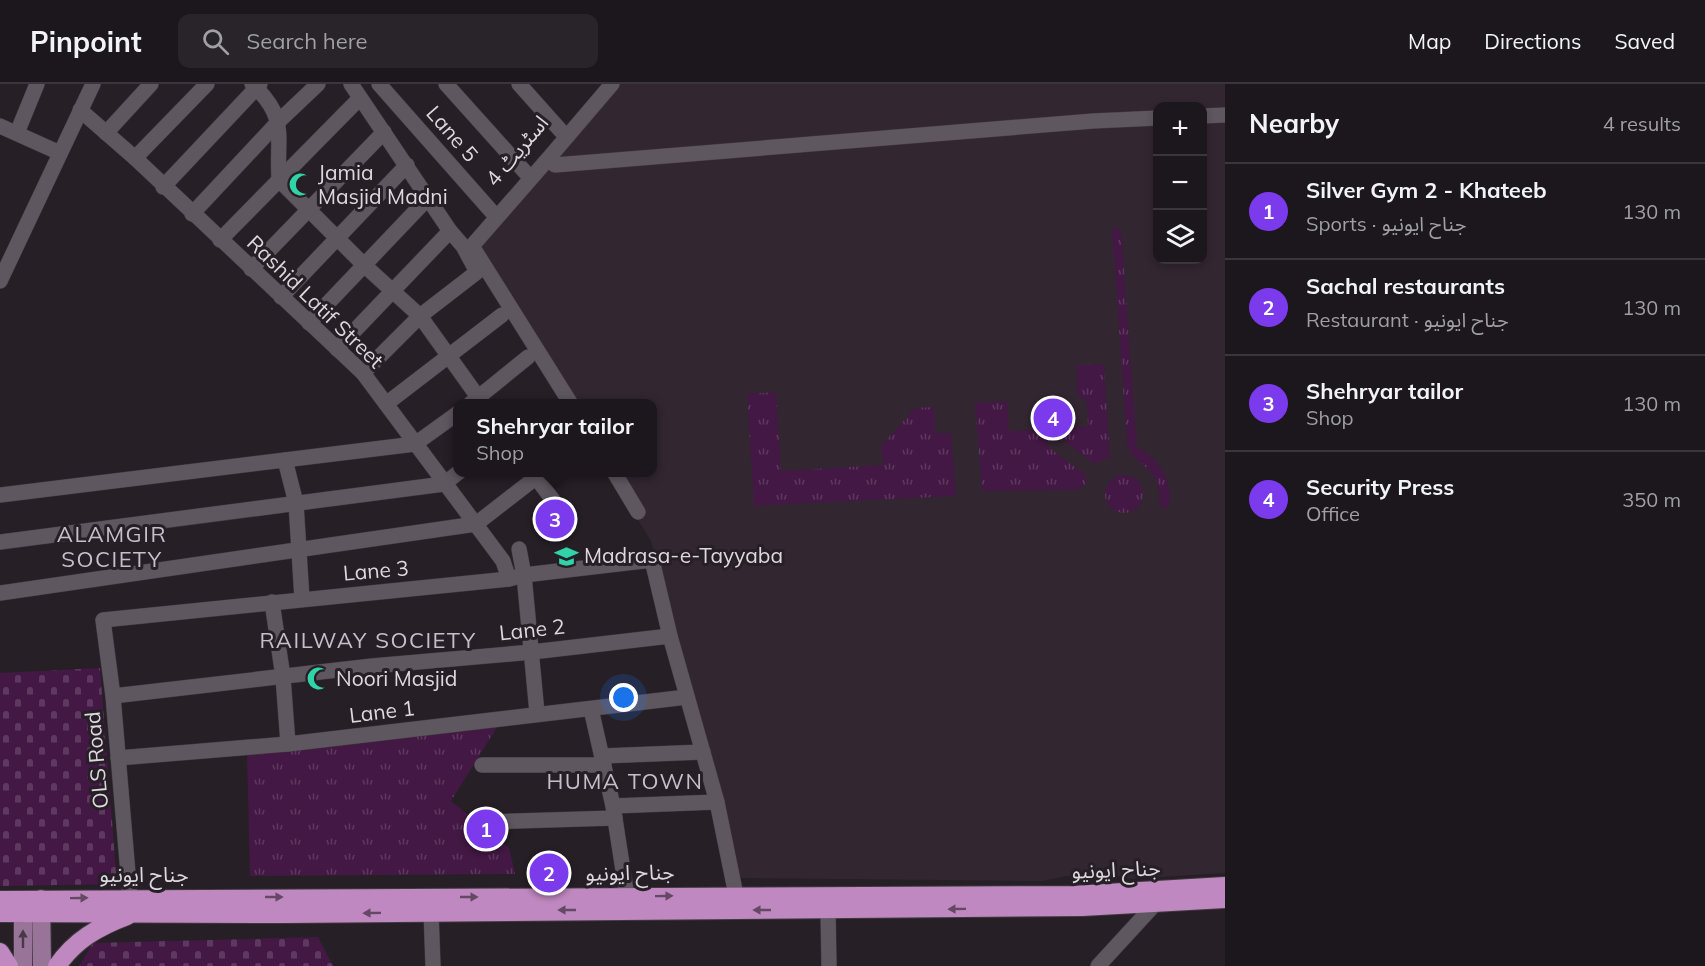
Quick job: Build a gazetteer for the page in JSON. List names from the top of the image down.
{
  "streets": {
    "highway": ["جناح ایونیو"],
    "street": [
      "Lane 5",
      "اسٹریٹ 4",
      "Rashid Latif Street",
      "Lane 3",
      "Lane 2",
      "Lane 1",
      "OLS Road"
    ]
  },
  "crossings": [
    ["Lane 5", "اسٹریٹ 4"],
    ["Rashid Latif Street", "Lane 3"],
    ["Lane 3", "Lane 2"],
    ["Lane 3", "OLS Road"],
    ["Lane 2", "OLS Road"],
    ["Lane 1", "OLS Road"],
    ["OLS Road", "جناح ایونیو"]
  ],
  "districts": ["ALAMGIR SOCIETY", "RAILWAY SOCIETY", "HUMA TOWN"],
  "places": {
    "mosque": ["Jamia Masjid Madni", "Noori Masjid"],
    "school or university": ["Madrasa-e-Tayyaba"]
  },
  "page": {
    "header": "Pinpoint",
    "search": "Search here",
    "nav": ["Map", "Directions", "Saved"],
    "heading": ["Nearby", "4 results"],
    "map_buttons": ["+", "−"],
    "list": [
      {
        "mark": "1",
        "name": "Silver Gym 2 - Khateeb",
        "note": "Sports · جناح ایونیو",
        "value": "130 m"
      },
      {
        "mark": "2",
        "name": "Sachal restaurants",
        "note": "Restaurant · جناح ایونیو",
        "value": "130 m"
      },
      {
        "mark": "3",
        "name": "Shehryar tailor",
        "note": "Shop",
        "value": "130 m"
      },
      {
        "mark": "4",
        "name": "Security Press",
        "note": "Office",
        "value": "350 m"
      }
    ],
    "pins": [
      "4",
      "3",
      "1",
      "2"
    ],
    "popup": ["Shehryar tailor", "Shop"]
  }
}
